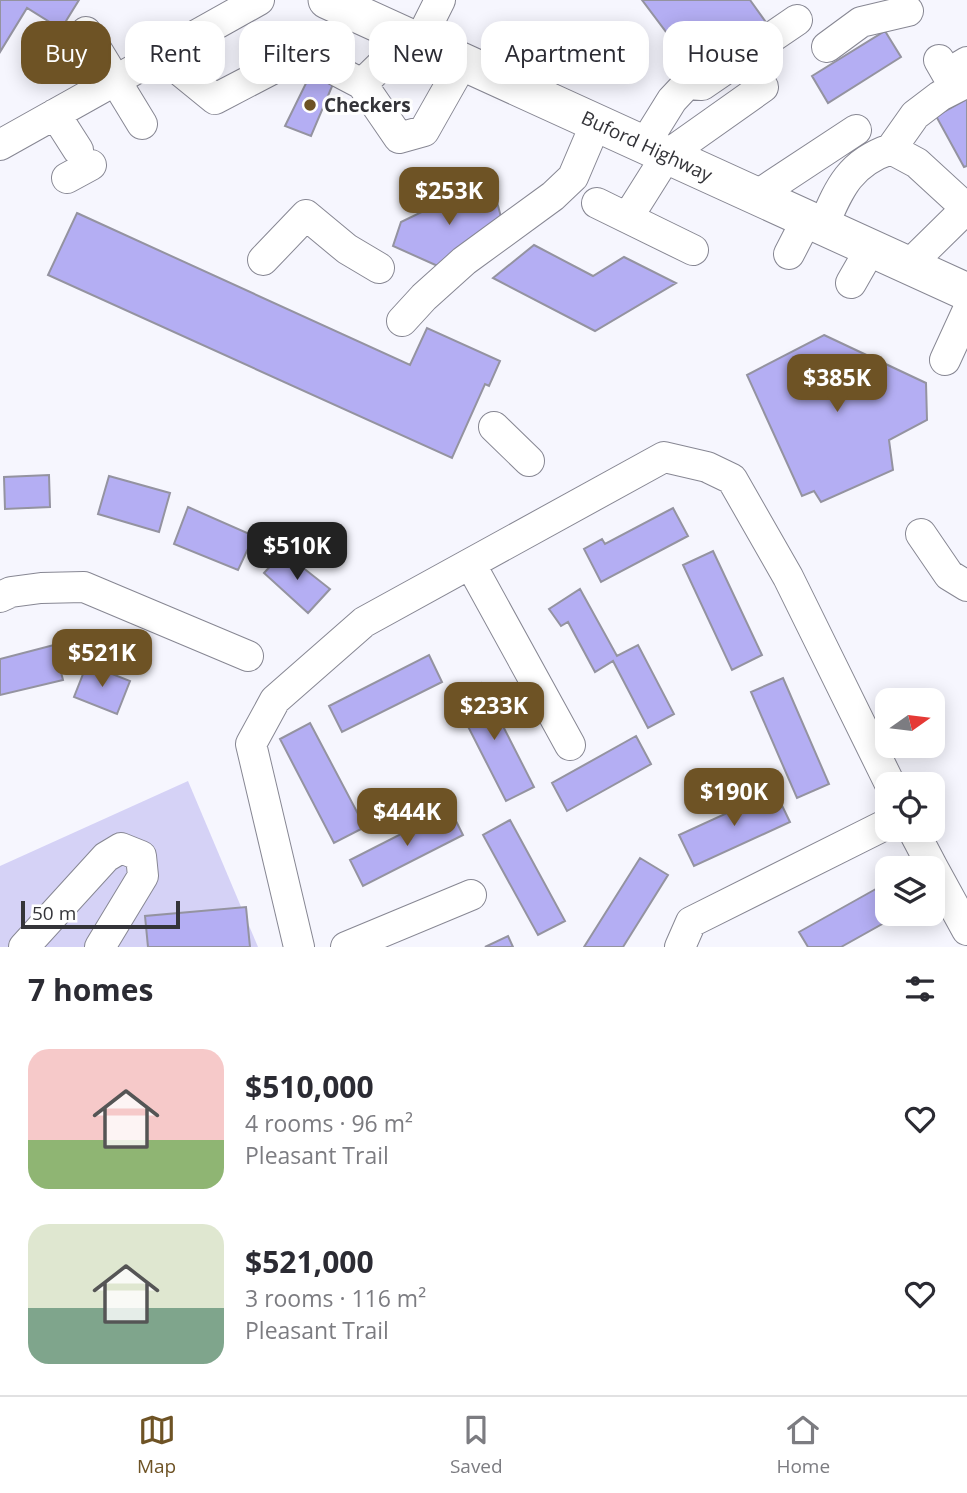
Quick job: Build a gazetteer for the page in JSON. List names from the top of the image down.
{
  "streets": {
    "main road": ["Buford Highway"]
  },
  "places": ["Checkers"],
  "scale_bar": "50 m",
  "north": "right",
  "page": {
    "chip": [
      "Buy",
      "Rent",
      "Filters",
      "New",
      "Apartment",
      "House"
    ],
    "price": [
      "$253K",
      "$385K",
      "$510K",
      "$521K",
      "$233K",
      "$190K",
      "$444K"
    ],
    "scale": "50 m",
    "heading": "7 homes",
    "list": [
      {
        "name": "$510,000",
        "note": "4 rooms · 96 m² · Pleasant Trail"
      },
      {
        "name": "$521,000",
        "note": "3 rooms · 116 m² · Pleasant Trail"
      }
    ],
    "tabs": ["Map", "Saved", "Home"]
  }
}
